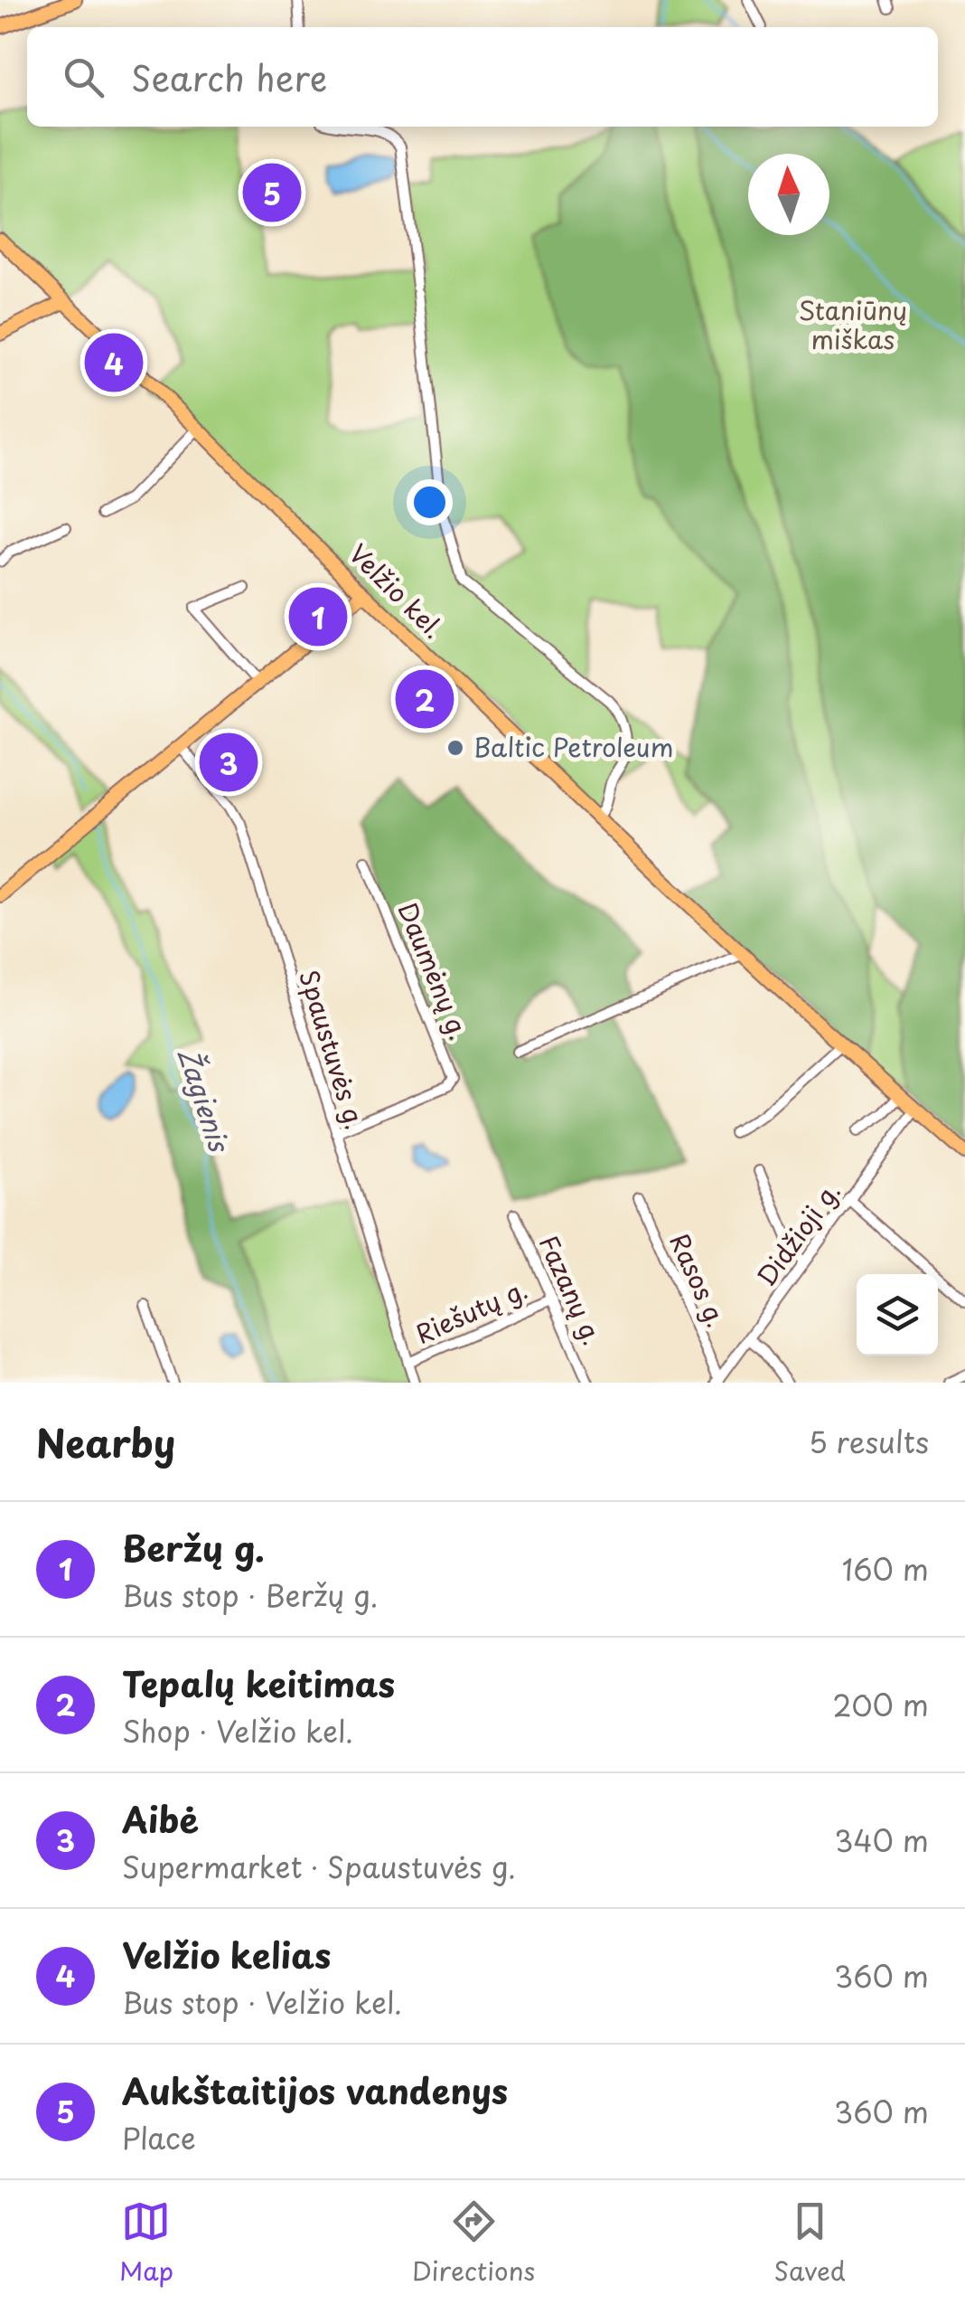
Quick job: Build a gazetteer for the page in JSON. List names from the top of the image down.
{
  "streets": {
    "main road": ["Velžio kel."],
    "street": [
      "Daumėnų g.",
      "Spaustuvės g.",
      "Didžioji g.",
      "Rasos g.",
      "Fazanų g.",
      "Riešutų g."
    ]
  },
  "crossings": [
    ["Velžio kel.", "Didžioji g."],
    ["Daumėnų g.", "Spaustuvės g."],
    ["Spaustuvės g.", "Riešutų g."],
    ["Didžioji g.", "Rasos g."],
    ["Fazanų g.", "Riešutų g."]
  ],
  "water": ["Žagienis"],
  "parks": ["Staniūnų miškas"],
  "places": ["Baltic Petroleum"],
  "north": "top",
  "page": {
    "search": "Search here",
    "pins": [
      "5",
      "4",
      "1",
      "2",
      "3"
    ],
    "heading": ["Nearby", "5 results"],
    "list": [
      {
        "mark": "1",
        "name": "Beržų g.",
        "note": "Bus stop · Beržų g.",
        "value": "160 m"
      },
      {
        "mark": "2",
        "name": "Tepalų keitimas",
        "note": "Shop · Velžio kel.",
        "value": "200 m"
      },
      {
        "mark": "3",
        "name": "Aibė",
        "note": "Supermarket · Spaustuvės g.",
        "value": "340 m"
      },
      {
        "mark": "4",
        "name": "Velžio kelias",
        "note": "Bus stop · Velžio kel.",
        "value": "360 m"
      },
      {
        "mark": "5",
        "name": "Aukštaitijos vandenys",
        "note": "Place",
        "value": "360 m"
      }
    ],
    "nav": ["Map", "Directions", "Saved"]
  }
}
